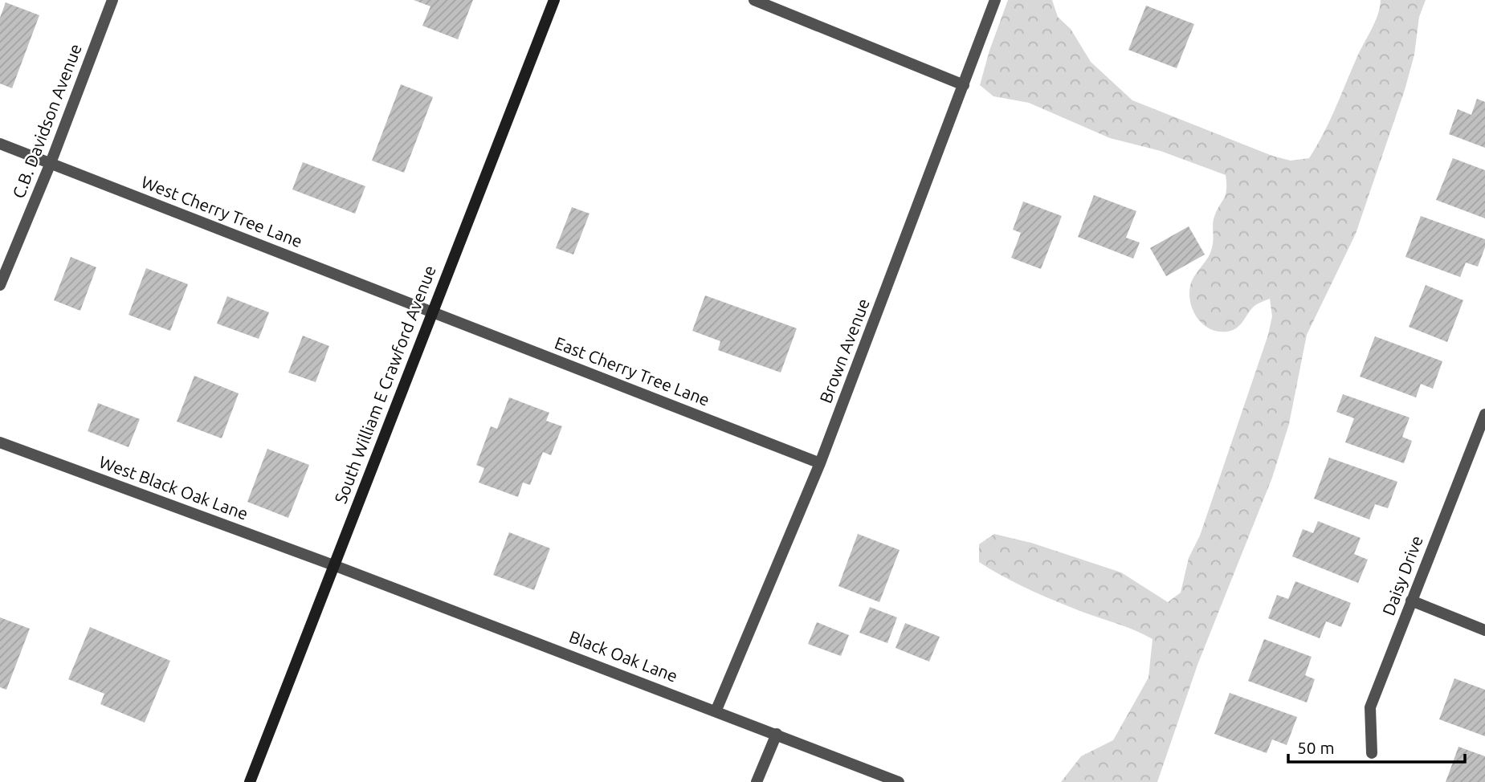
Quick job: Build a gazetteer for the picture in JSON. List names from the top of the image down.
{
  "streets": {
    "main road": ["South William E Crawford Avenue"],
    "street": [
      "C.B. Davidson Avenue",
      "West Cherry Tree Lane",
      "Brown Avenue",
      "East Cherry Tree Lane",
      "West Black Oak Lane",
      "Daisy Drive",
      "Black Oak Lane"
    ]
  },
  "crossings": [
    ["C.B. Davidson Avenue", "West Cherry Tree Lane"],
    ["West Cherry Tree Lane", "East Cherry Tree Lane"],
    ["West Cherry Tree Lane", "South William E Crawford Avenue"],
    ["Brown Avenue", "East Cherry Tree Lane"],
    ["Brown Avenue", "Black Oak Lane"],
    ["East Cherry Tree Lane", "South William E Crawford Avenue"],
    ["South William E Crawford Avenue", "West Black Oak Lane"],
    ["South William E Crawford Avenue", "Black Oak Lane"],
    ["West Black Oak Lane", "Black Oak Lane"]
  ],
  "scale_bar": "50 m"
}
